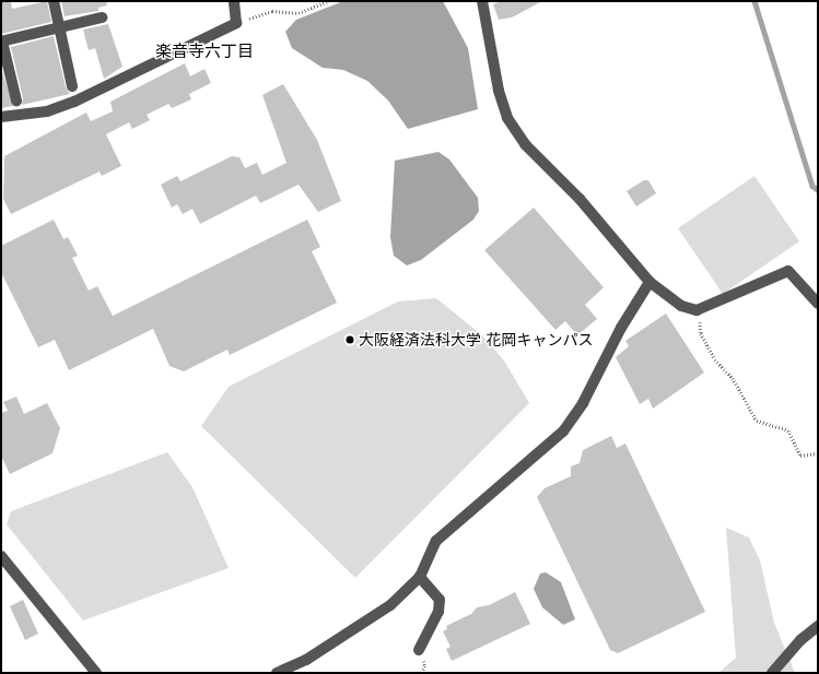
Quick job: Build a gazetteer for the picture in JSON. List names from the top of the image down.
{
  "districts": ["楽音寺六丁目"],
  "places": ["大阪経済法科大学 花岡キャンパス"]
}
